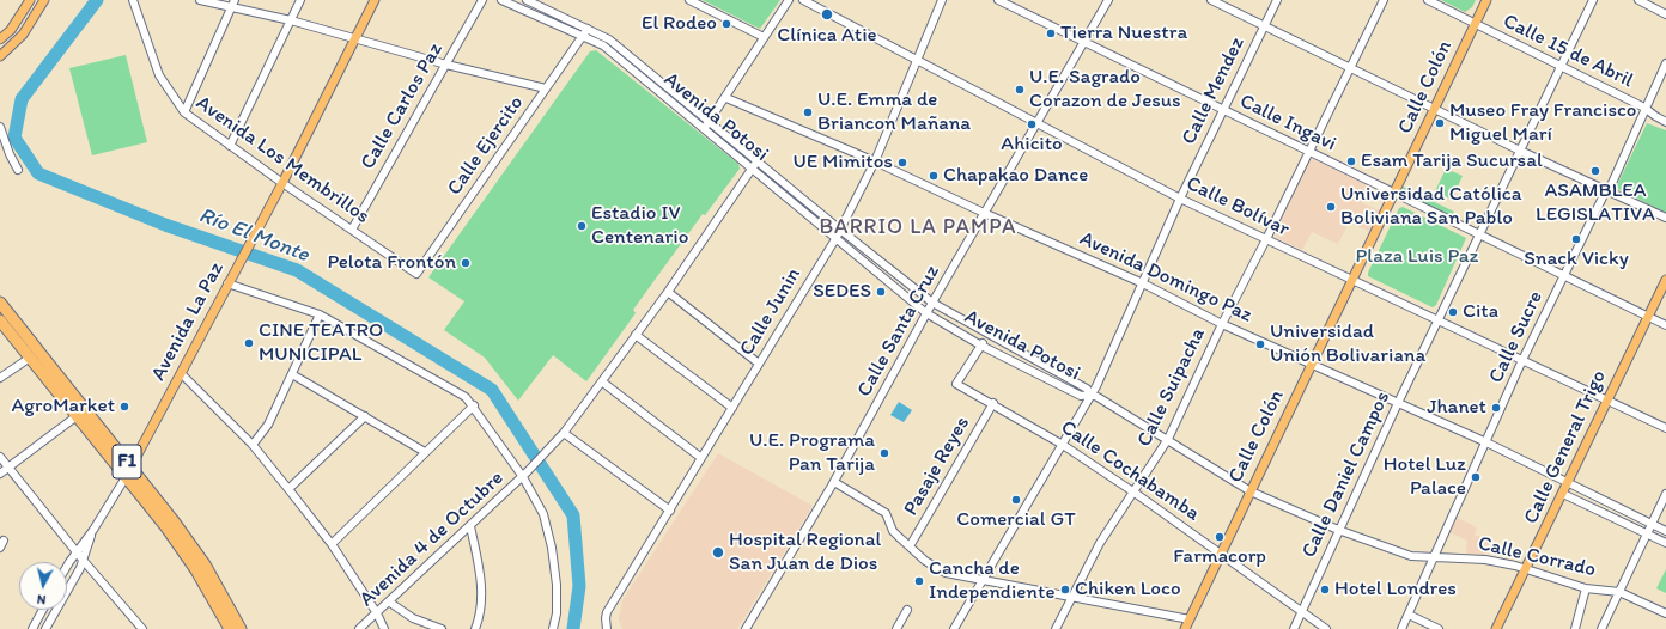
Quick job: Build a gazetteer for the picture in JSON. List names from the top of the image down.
{
  "streets": {
    "highway": ["F1"],
    "main road": ["Calle Colón", "Avenida La Paz", "Calle General Trigo"],
    "street": [
      "Calle 15 de Abril",
      "Calle Mendez",
      "Calle Carlos Paz",
      "Avenida Potosi",
      "Calle Ingavi",
      "Calle Ejercito",
      "Avenida Los Membrillos",
      "Calle Bolívar",
      "Avenida Domingo Paz",
      "Calle Junin",
      "Calle Santa Cruz",
      "Calle Sucre",
      "Calle Suipacha",
      "Pasaje Reyes",
      "Calle Cochabamba",
      "Calle Daniel Campos",
      "Avenida 4 de Octubre",
      "Calle Corrado"
    ]
  },
  "crossings": [
    ["Calle 15 de Abril", "Calle Colón"],
    ["Calle 15 de Abril", "Calle Sucre"],
    ["Calle 15 de Abril", "Calle Daniel Campos"],
    ["Calle Colón", "Calle Ingavi"],
    ["Calle Colón", "Calle Bolívar"],
    ["Calle Colón", "Avenida Domingo Paz"],
    ["Calle Colón", "Calle Cochabamba"],
    ["Calle Colón", "Calle Corrado"],
    ["Calle Mendez", "Avenida Potosi"],
    ["Calle Mendez", "Calle Ingavi"],
    ["Calle Mendez", "Calle Bolívar"],
    ["Calle Mendez", "Avenida Domingo Paz"],
    ["Calle Mendez", "Calle Cochabamba"],
    ["Calle Mendez", "Calle Corrado"],
    ["Calle Carlos Paz", "Avenida Los Membrillos"],
    ["Avenida Potosi", "Calle Ejercito"],
    ["Avenida Potosi", "Calle Junin"],
    ["Avenida Potosi", "Calle Santa Cruz"],
    ["Avenida Potosi", "Calle Cochabamba"],
    ["Avenida Potosi", "Avenida 4 de Octubre"],
    ["Avenida Potosi", "Calle Corrado"],
    ["Calle Ingavi", "Calle Santa Cruz"],
    ["Calle Ingavi", "Calle Sucre"],
    ["Calle Ingavi", "Calle Suipacha"],
    ["Calle Ingavi", "Calle General Trigo"],
    ["Calle Ingavi", "Calle Daniel Campos"],
    ["Calle Ejercito", "Avenida Los Membrillos"],
    ["Avenida Los Membrillos", "Avenida La Paz"],
    ["Calle Bolívar", "Calle Junin"],
    ["Calle Bolívar", "Calle Santa Cruz"],
    ["Calle Bolívar", "Calle Sucre"],
    ["Calle Bolívar", "Calle Suipacha"],
    ["Calle Bolívar", "Calle General Trigo"],
    ["Calle Bolívar", "Calle Daniel Campos"],
    ["Avenida Domingo Paz", "Calle Junin"],
    ["Avenida Domingo Paz", "Calle Santa Cruz"],
    ["Avenida Domingo Paz", "Calle Sucre"],
    ["Avenida Domingo Paz", "Calle Suipacha"],
    ["Avenida Domingo Paz", "Calle General Trigo"],
    ["Avenida Domingo Paz", "Calle Daniel Campos"],
    ["Avenida La Paz", "F1"],
    ["Calle Sucre", "Calle Corrado"],
    ["Calle Suipacha", "Calle Cochabamba"],
    ["Calle Suipacha", "Calle Corrado"],
    ["Calle General Trigo", "Calle Corrado"],
    ["Pasaje Reyes", "Calle Cochabamba"],
    ["Calle Cochabamba", "Calle Daniel Campos"],
    ["Calle Daniel Campos", "Calle Corrado"]
  ],
  "districts": ["BARRIO LA PAMPA"],
  "water": ["Río El Monte"],
  "parks": ["Plaza Luis Paz"],
  "places": [
    "Clínica Atie",
    "El Rodeo",
    "Tierra Nuestra",
    "U.E. Sagrado Corazon de Jesus",
    "U.E. Emma de Briancon Mañana",
    "Museo Fray Francisco Miguel Marí",
    "Ahicito",
    "Esam Tarija Sucursal",
    "UE Mimitos",
    "ASAMBLEA LEGISLATIVA",
    "Chapakao Dance",
    "Universidad Católica Boliviana San Pablo",
    "Estadio IV Centenario",
    "Snack Vicky",
    "Pelota Frontón",
    "SEDES",
    "Cita",
    "CINE TEATRO MUNICIPAL",
    "Universidad Unión Bolivariana",
    "AgroMarket",
    "Jhanet",
    "U.E. Programa Pan Tarija",
    "Hotel Luz Palace",
    "Comercial GT",
    "Farmacorp",
    "Hospital Regional San Juan de Dios",
    "Cancha de Independiente",
    "Chiken Loco",
    "Hotel Londres"
  ],
  "north": "bottom"
}
